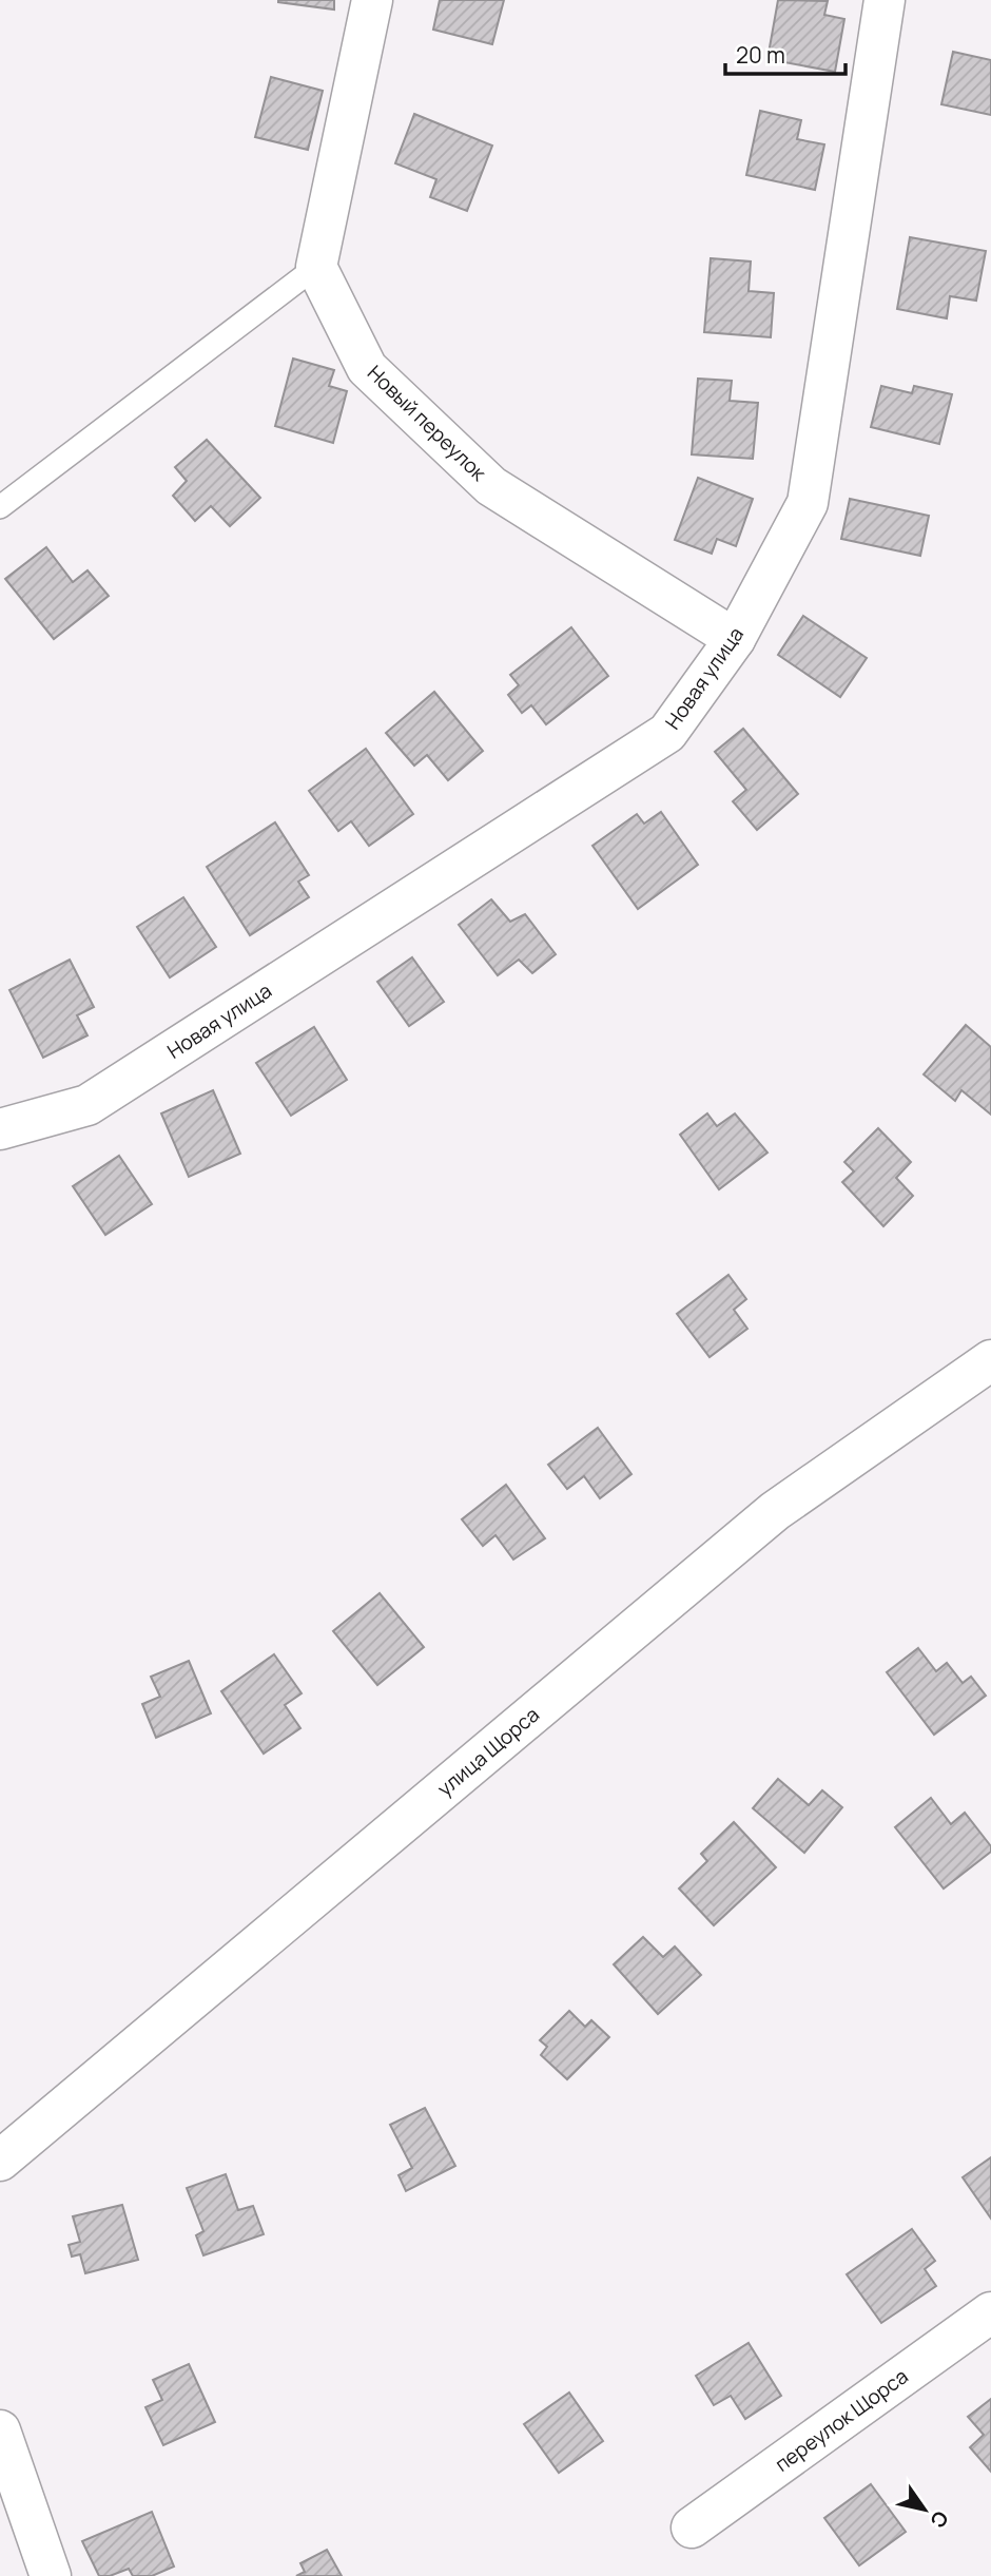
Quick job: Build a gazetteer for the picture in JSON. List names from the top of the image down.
{
  "streets": {
    "street": [
      "Новый переулок",
      "Новая улица",
      "улица Щорса",
      "переулок Щорса"
    ]
  },
  "crossings": [
    ["Новый переулок", "Новая улица"]
  ],
  "scale_bar": "20 m",
  "north": "bottom right"
}
